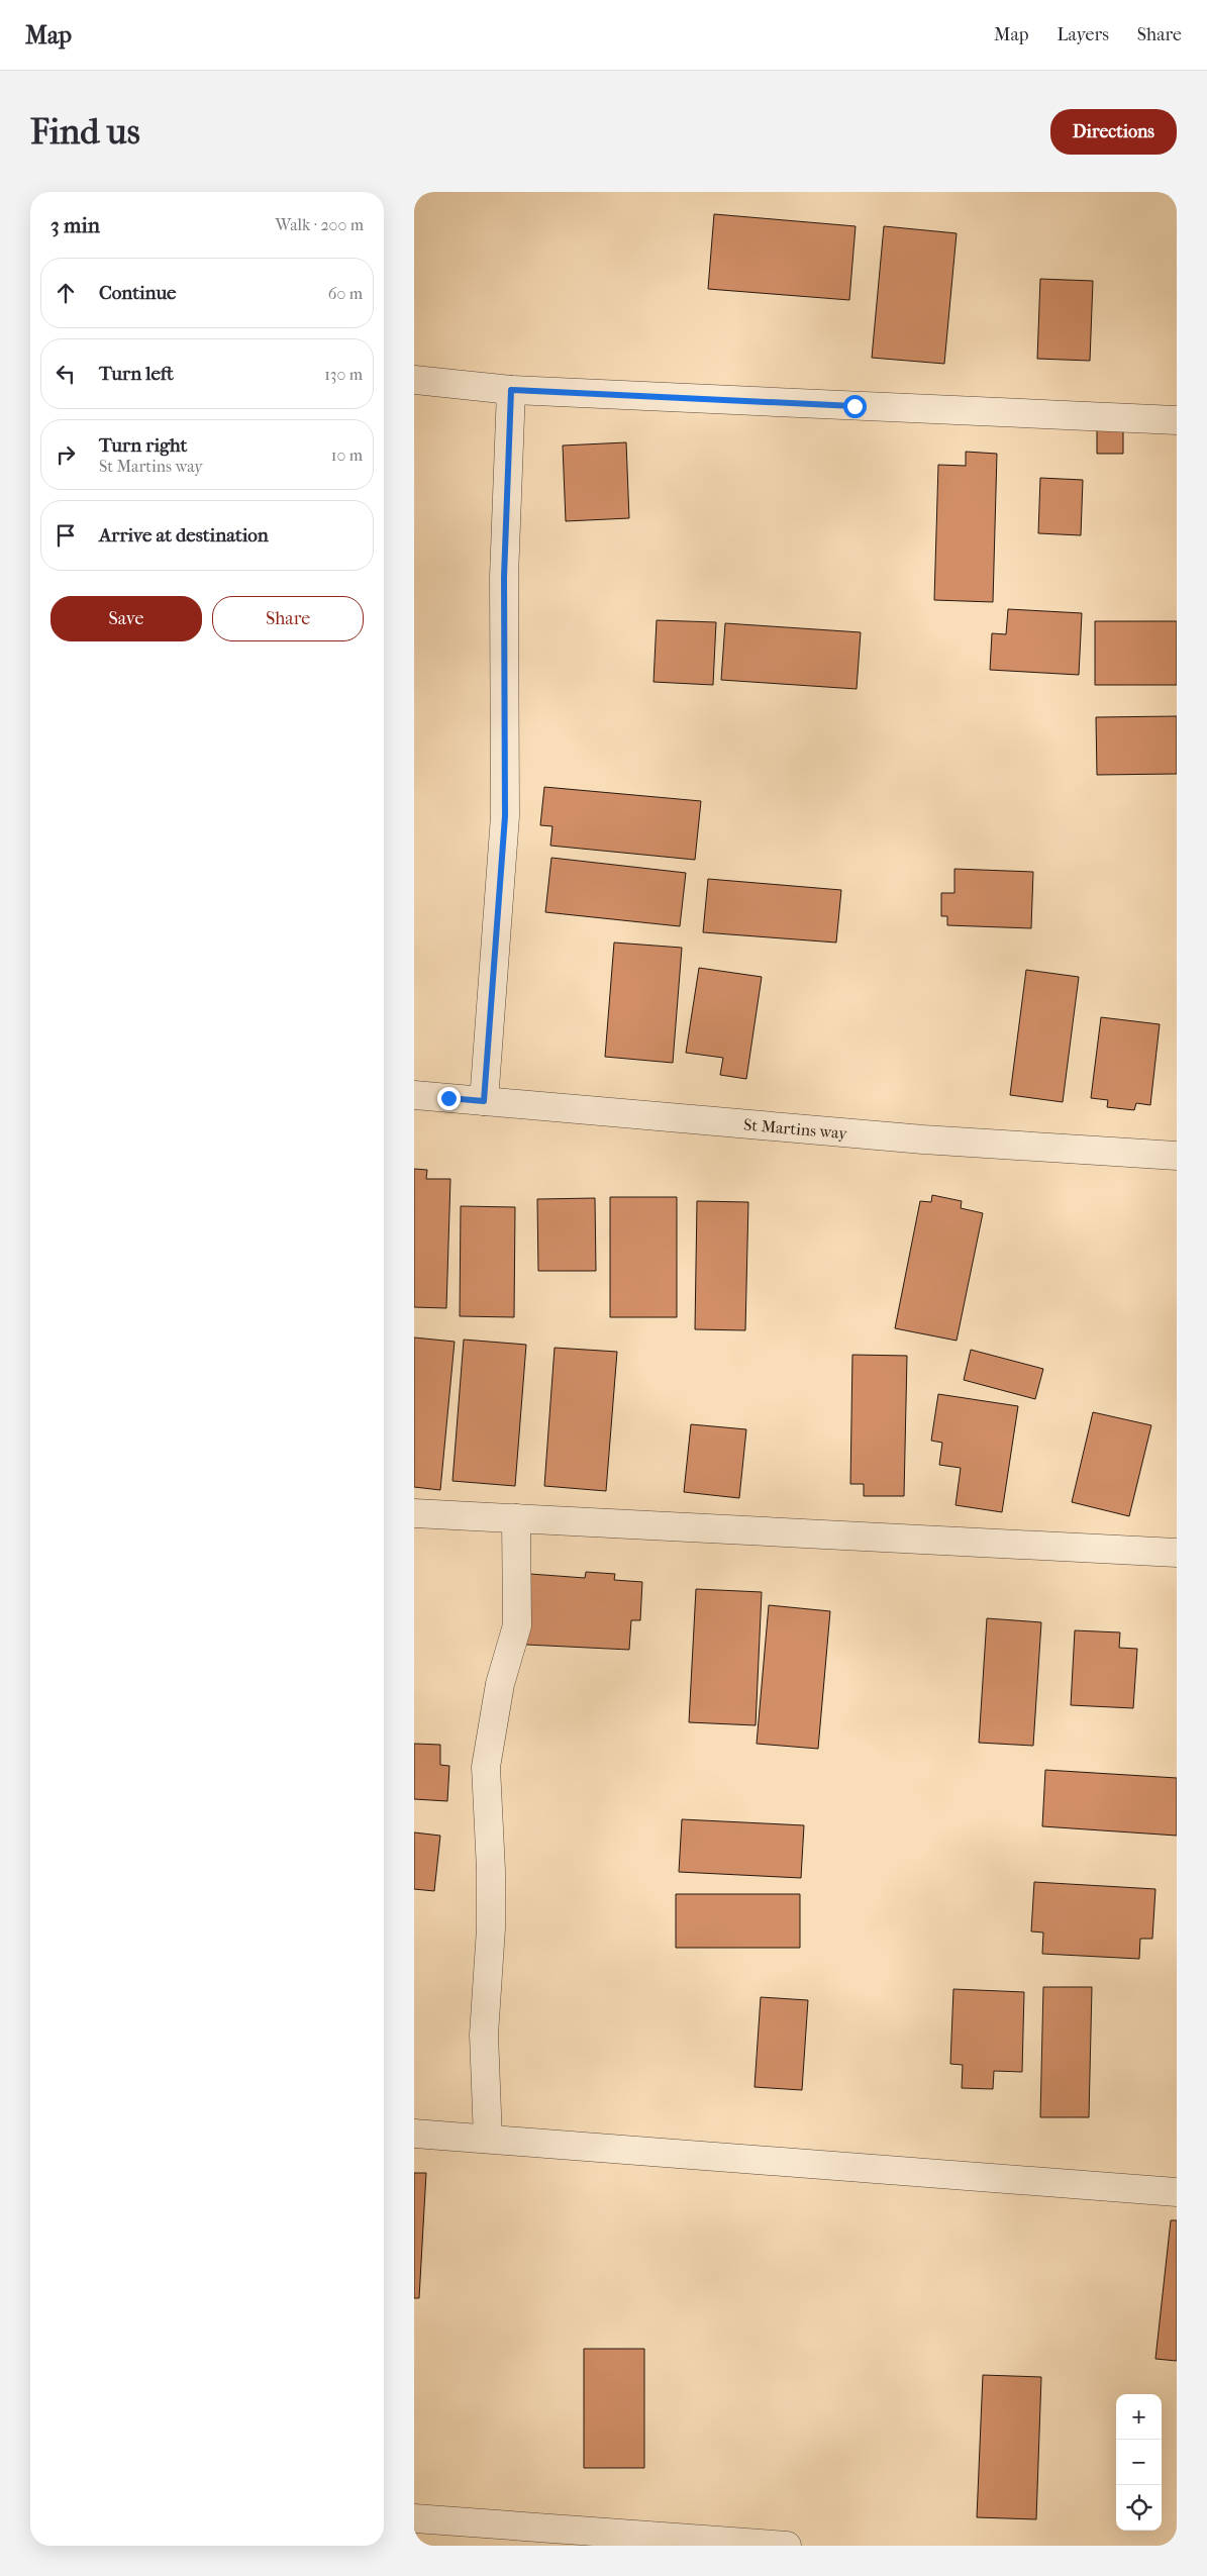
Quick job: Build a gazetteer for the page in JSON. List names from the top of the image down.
{
  "streets": {
    "street": ["St Martins way"]
  },
  "page": {
    "header": "Map",
    "nav": ["Map", "Layers", "Share"],
    "buttons": [
      "Directions",
      ["Save", "Share"]
    ],
    "title": "Find us",
    "heading": ["3 min", "Walk · 200 m"],
    "list": [
      ["Continue", "60 m"],
      ["Turn left", "130 m"],
      ["Turn right", "St Martins way", "10 m"],
      "Arrive at destination"
    ],
    "map_buttons": ["+", "−"]
  }
}
